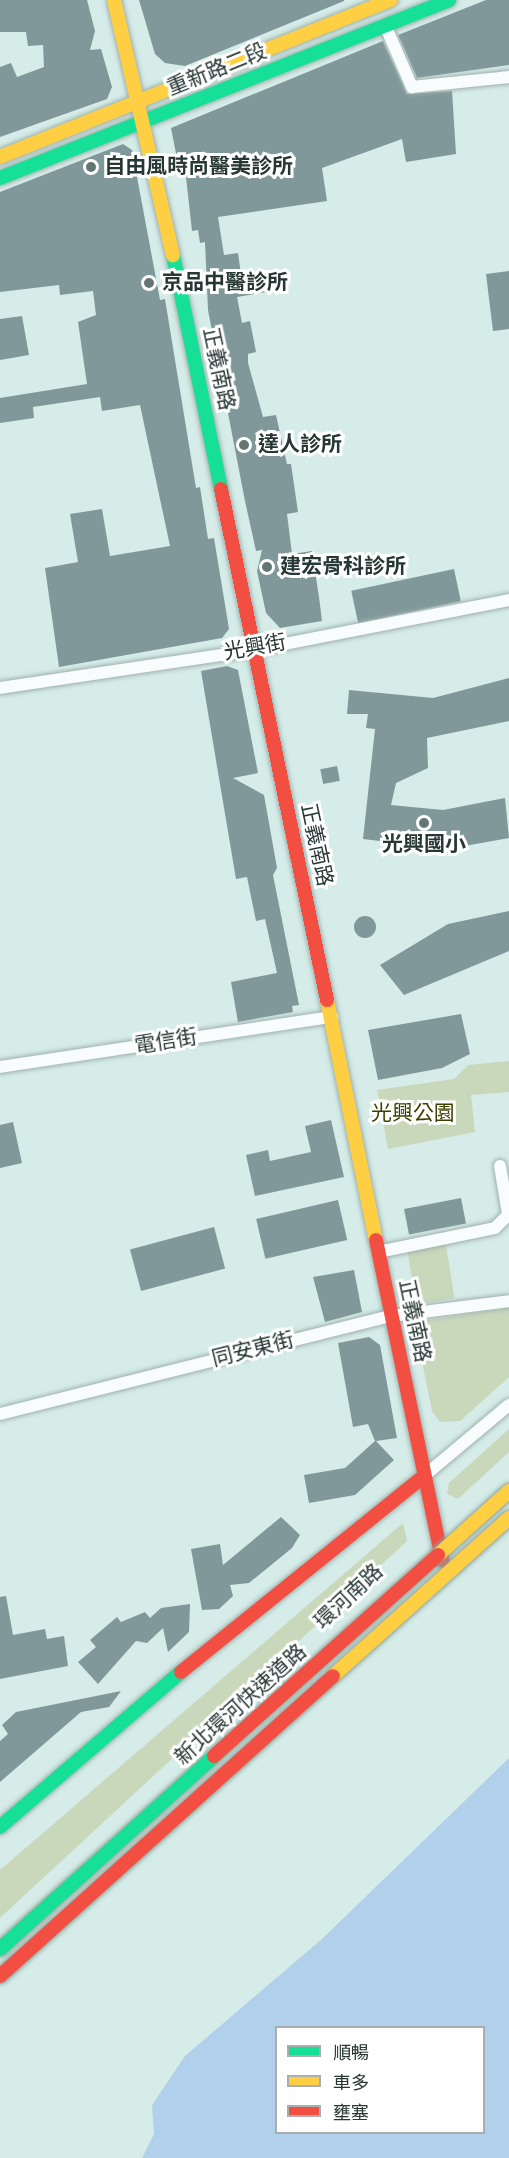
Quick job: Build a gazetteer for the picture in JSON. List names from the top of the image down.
{
  "streets": {
    "main road": [
      "重新路二段",
      "正義南路",
      "環河南路",
      "新北環河快速道路"
    ],
    "street": ["光興街", "電信街", "同安東街"]
  },
  "crossings": [
    ["重新路二段", "正義南路"],
    ["正義南路", "光興街"],
    ["正義南路", "電信街"],
    ["正義南路", "同安東街"],
    ["正義南路", "環河南路"]
  ],
  "parks": ["光興公園"],
  "places": [
    "自由風時尚醫美診所",
    "京品中醫診所",
    "達人診所",
    "建宏骨科診所",
    "光興國小"
  ],
  "legend": ["順暢", "車多", "壅塞"]
}
